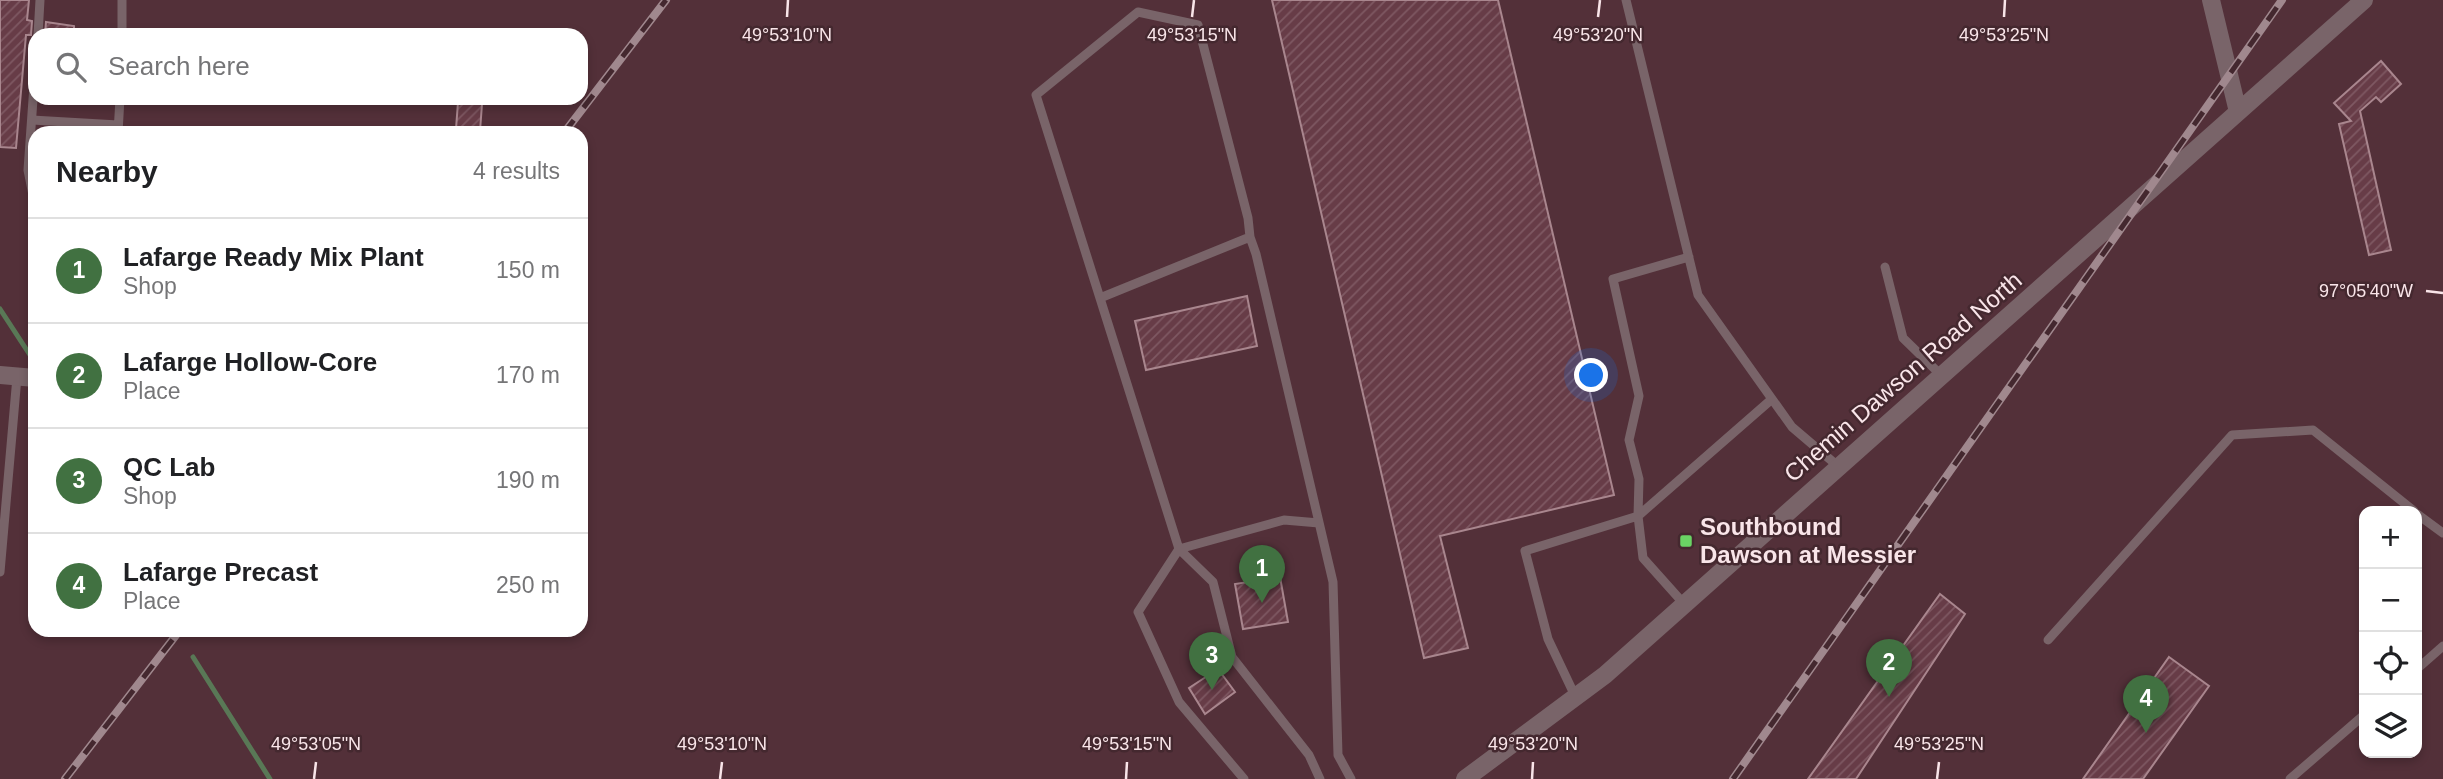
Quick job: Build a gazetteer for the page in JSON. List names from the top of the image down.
{
  "streets": {
    "street": ["Chemin Dawson Road North"]
  },
  "places": {
    "transit": ["Southbound Dawson at Messier"]
  },
  "page": {
    "search": "Search here",
    "heading": ["Nearby", "4 results"],
    "list": [
      {
        "mark": "1",
        "name": "Lafarge Ready Mix Plant",
        "note": "Shop",
        "value": "150 m"
      },
      {
        "mark": "2",
        "name": "Lafarge Hollow-Core",
        "note": "Place",
        "value": "170 m"
      },
      {
        "mark": "3",
        "name": "QC Lab",
        "note": "Shop",
        "value": "190 m"
      },
      {
        "mark": "4",
        "name": "Lafarge Precast",
        "note": "Place",
        "value": "250 m"
      }
    ],
    "map_buttons": ["+", "−"],
    "pins": [
      "1",
      "3",
      "2",
      "4"
    ]
  },
  "coordinates": [
    "49°53'10\"N",
    "49°53'15\"N",
    "49°53'20\"N",
    "49°53'25\"N",
    "97°05'40\"W",
    "49°53'05\"N"
  ]
}
